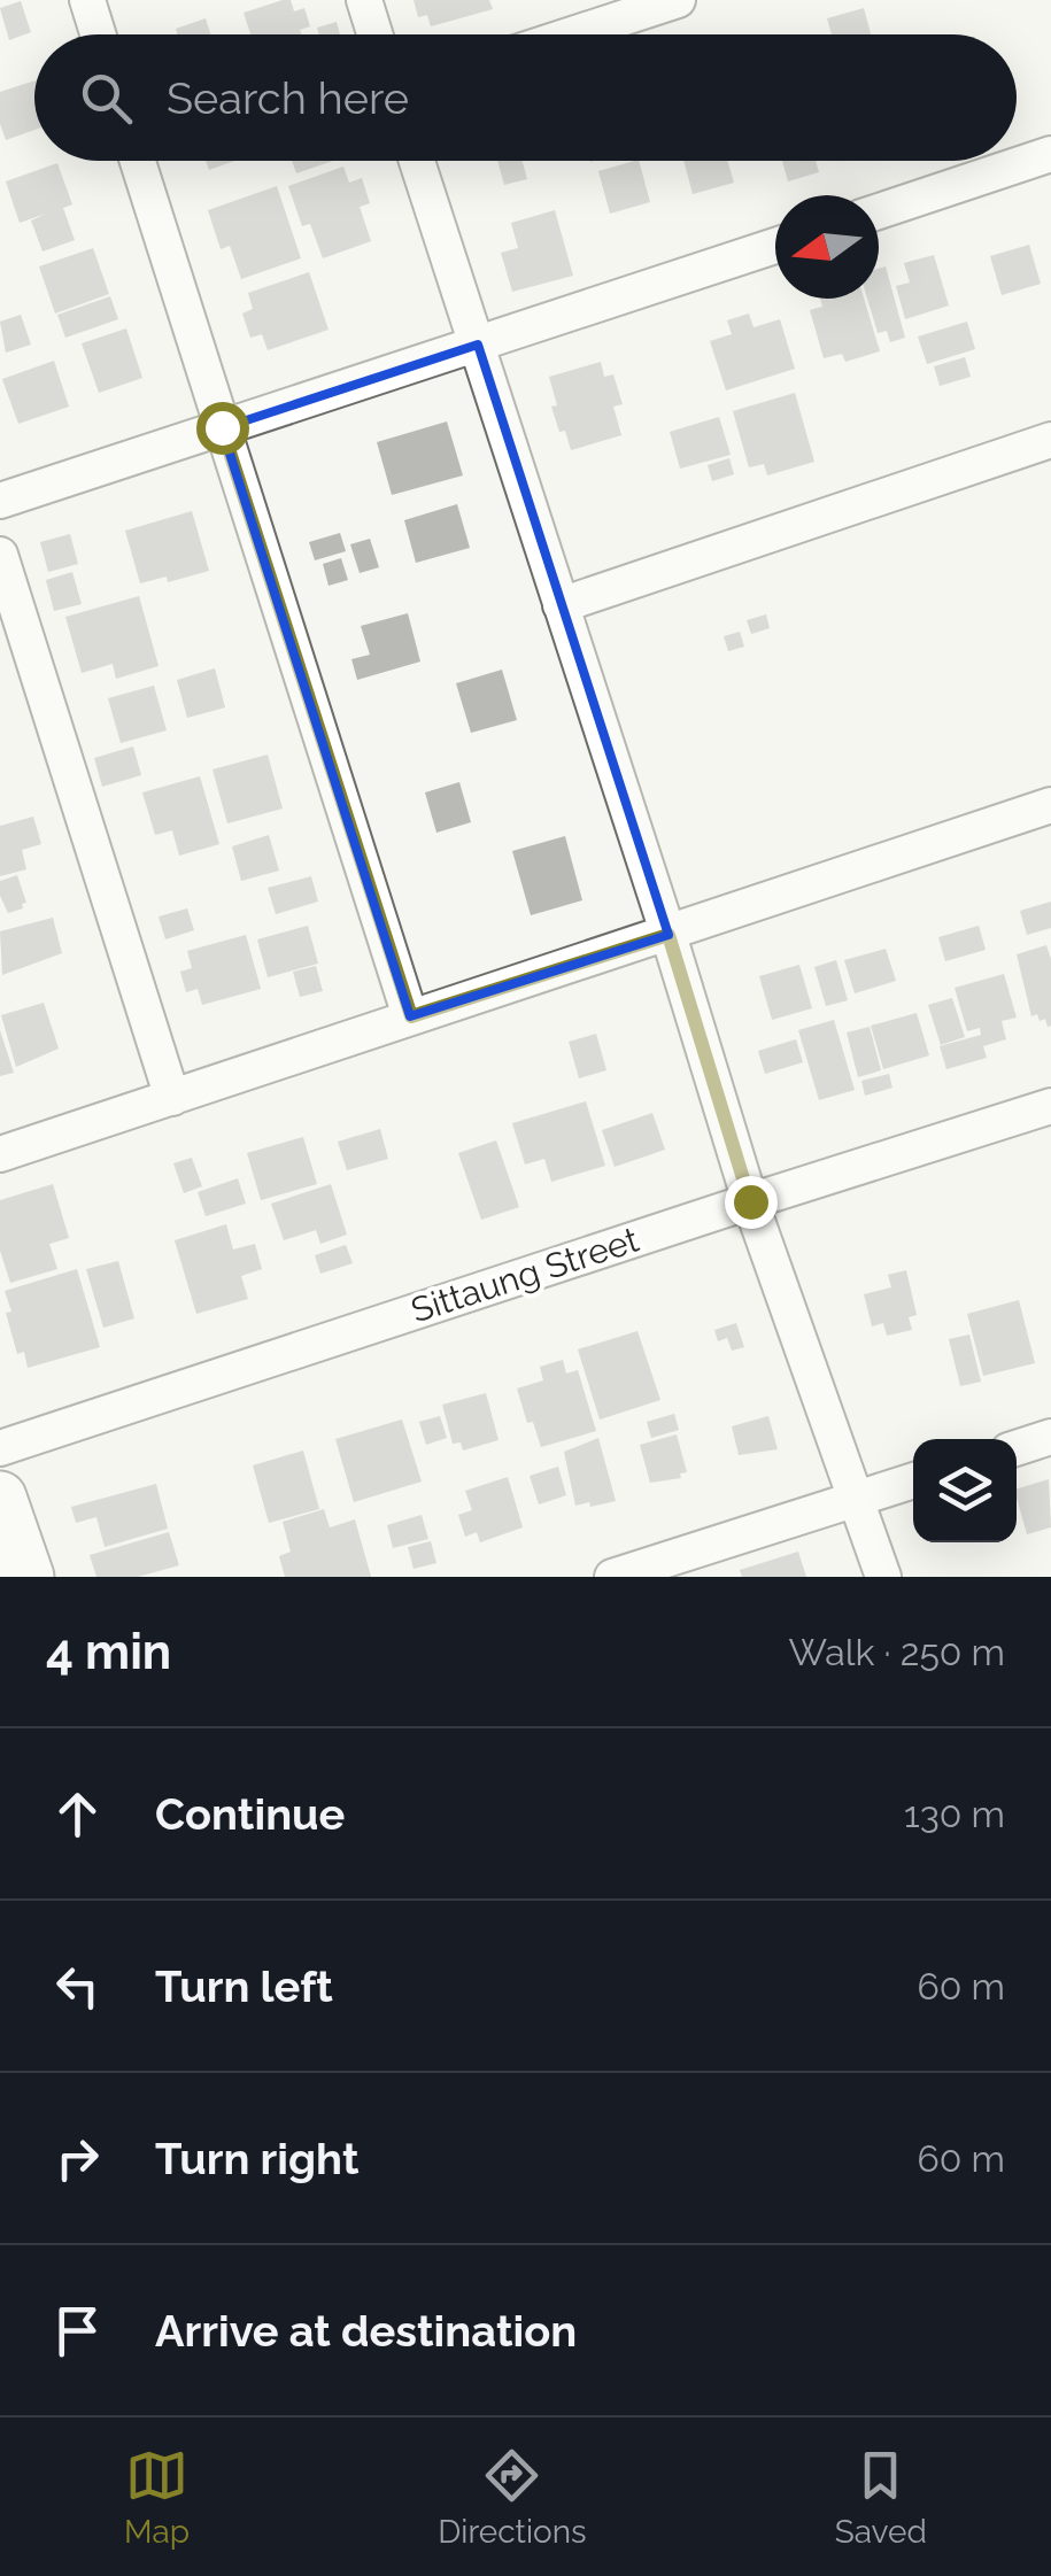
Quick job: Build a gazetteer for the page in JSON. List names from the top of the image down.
{
  "streets": {
    "street": ["Sittaung Street"]
  },
  "north": "left",
  "page": {
    "search": "Search here",
    "heading": ["4 min", "Walk · 250 m"],
    "list": [
      ["Continue", "130 m"],
      ["Turn left", "60 m"],
      ["Turn right", "60 m"],
      "Arrive at destination"
    ],
    "nav": ["Map", "Directions", "Saved"]
  }
}
